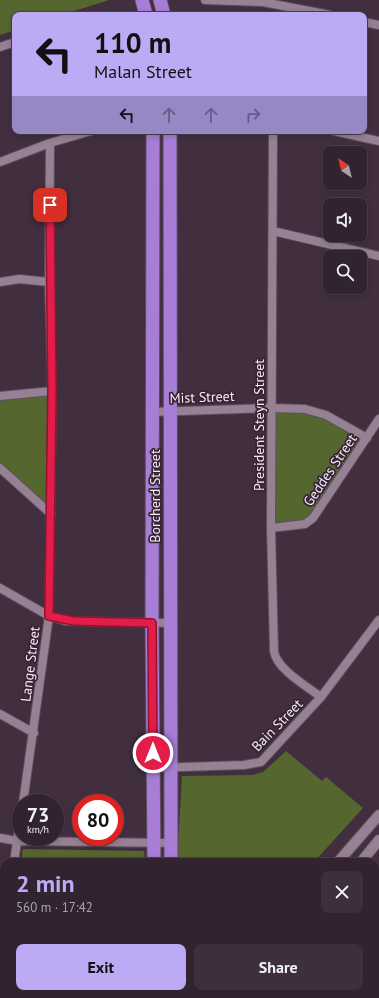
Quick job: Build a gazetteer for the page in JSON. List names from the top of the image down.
{
  "streets": {
    "highway": ["Borcherd Street"],
    "street": [
      "Mist Street",
      "President Steyn Street",
      "Geddes Street",
      "Lange Street",
      "Bain Street"
    ]
  },
  "crossings": [
    ["Mist Street", "President Steyn Street"],
    ["Mist Street", "Geddes Street"],
    ["Mist Street", "Borcherd Street"],
    ["President Steyn Street", "Geddes Street"],
    ["President Steyn Street", "Bain Street"],
    ["Borcherd Street", "Bain Street"]
  ],
  "north": "top left",
  "page": {
    "turn": ["110 m", "Malan Street"],
    "speed": "73 km/h",
    "limit": "80",
    "heading": ["2 min", "560 m · 17:42"],
    "buttons": ["Exit", "Share"]
  }
}
